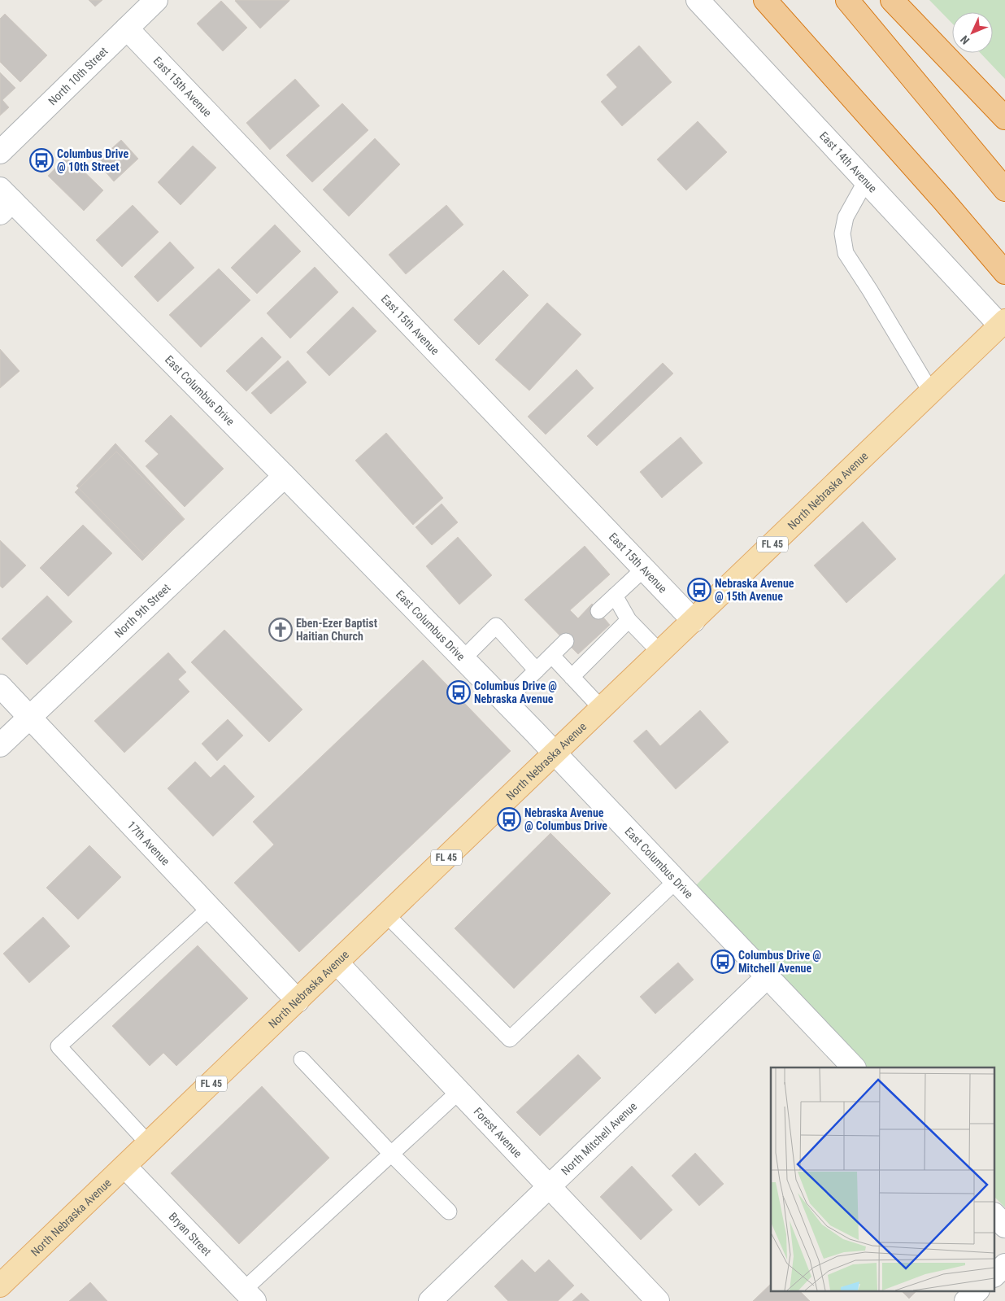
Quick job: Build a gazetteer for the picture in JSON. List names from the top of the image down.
{
  "streets": {
    "main road": ["North Nebraska Avenue", "FL 45"],
    "street": [
      "North 10th Street",
      "East 15th Avenue",
      "East 14th Avenue",
      "East Columbus Drive",
      "North 9th Street",
      "17th Avenue",
      "Forest Avenue",
      "North Mitchell Avenue",
      "Bryan Street"
    ]
  },
  "crossings": [
    ["North 10th Street", "East 15th Avenue"],
    ["East 15th Avenue", "North Nebraska Avenue"],
    ["East 14th Avenue", "North Nebraska Avenue"],
    ["East Columbus Drive", "North Nebraska Avenue"],
    ["East Columbus Drive", "North 9th Street"],
    ["East Columbus Drive", "North Mitchell Avenue"],
    ["North Nebraska Avenue", "17th Avenue"],
    ["North Nebraska Avenue", "Forest Avenue"],
    ["North Nebraska Avenue", "Bryan Street"],
    ["North 9th Street", "17th Avenue"],
    ["Forest Avenue", "North Mitchell Avenue"]
  ],
  "places": {
    "bus stop": [
      "Columbus Drive @ 10th Street",
      "Nebraska Avenue @ 15th Avenue",
      "Columbus Drive @ Nebraska Avenue",
      "Nebraska Avenue @ Columbus Drive",
      "Columbus Drive @ Mitchell Avenue"
    ],
    "church": ["Eben-Ezer Baptist Haitian Church"]
  },
  "north": "bottom left"
}
